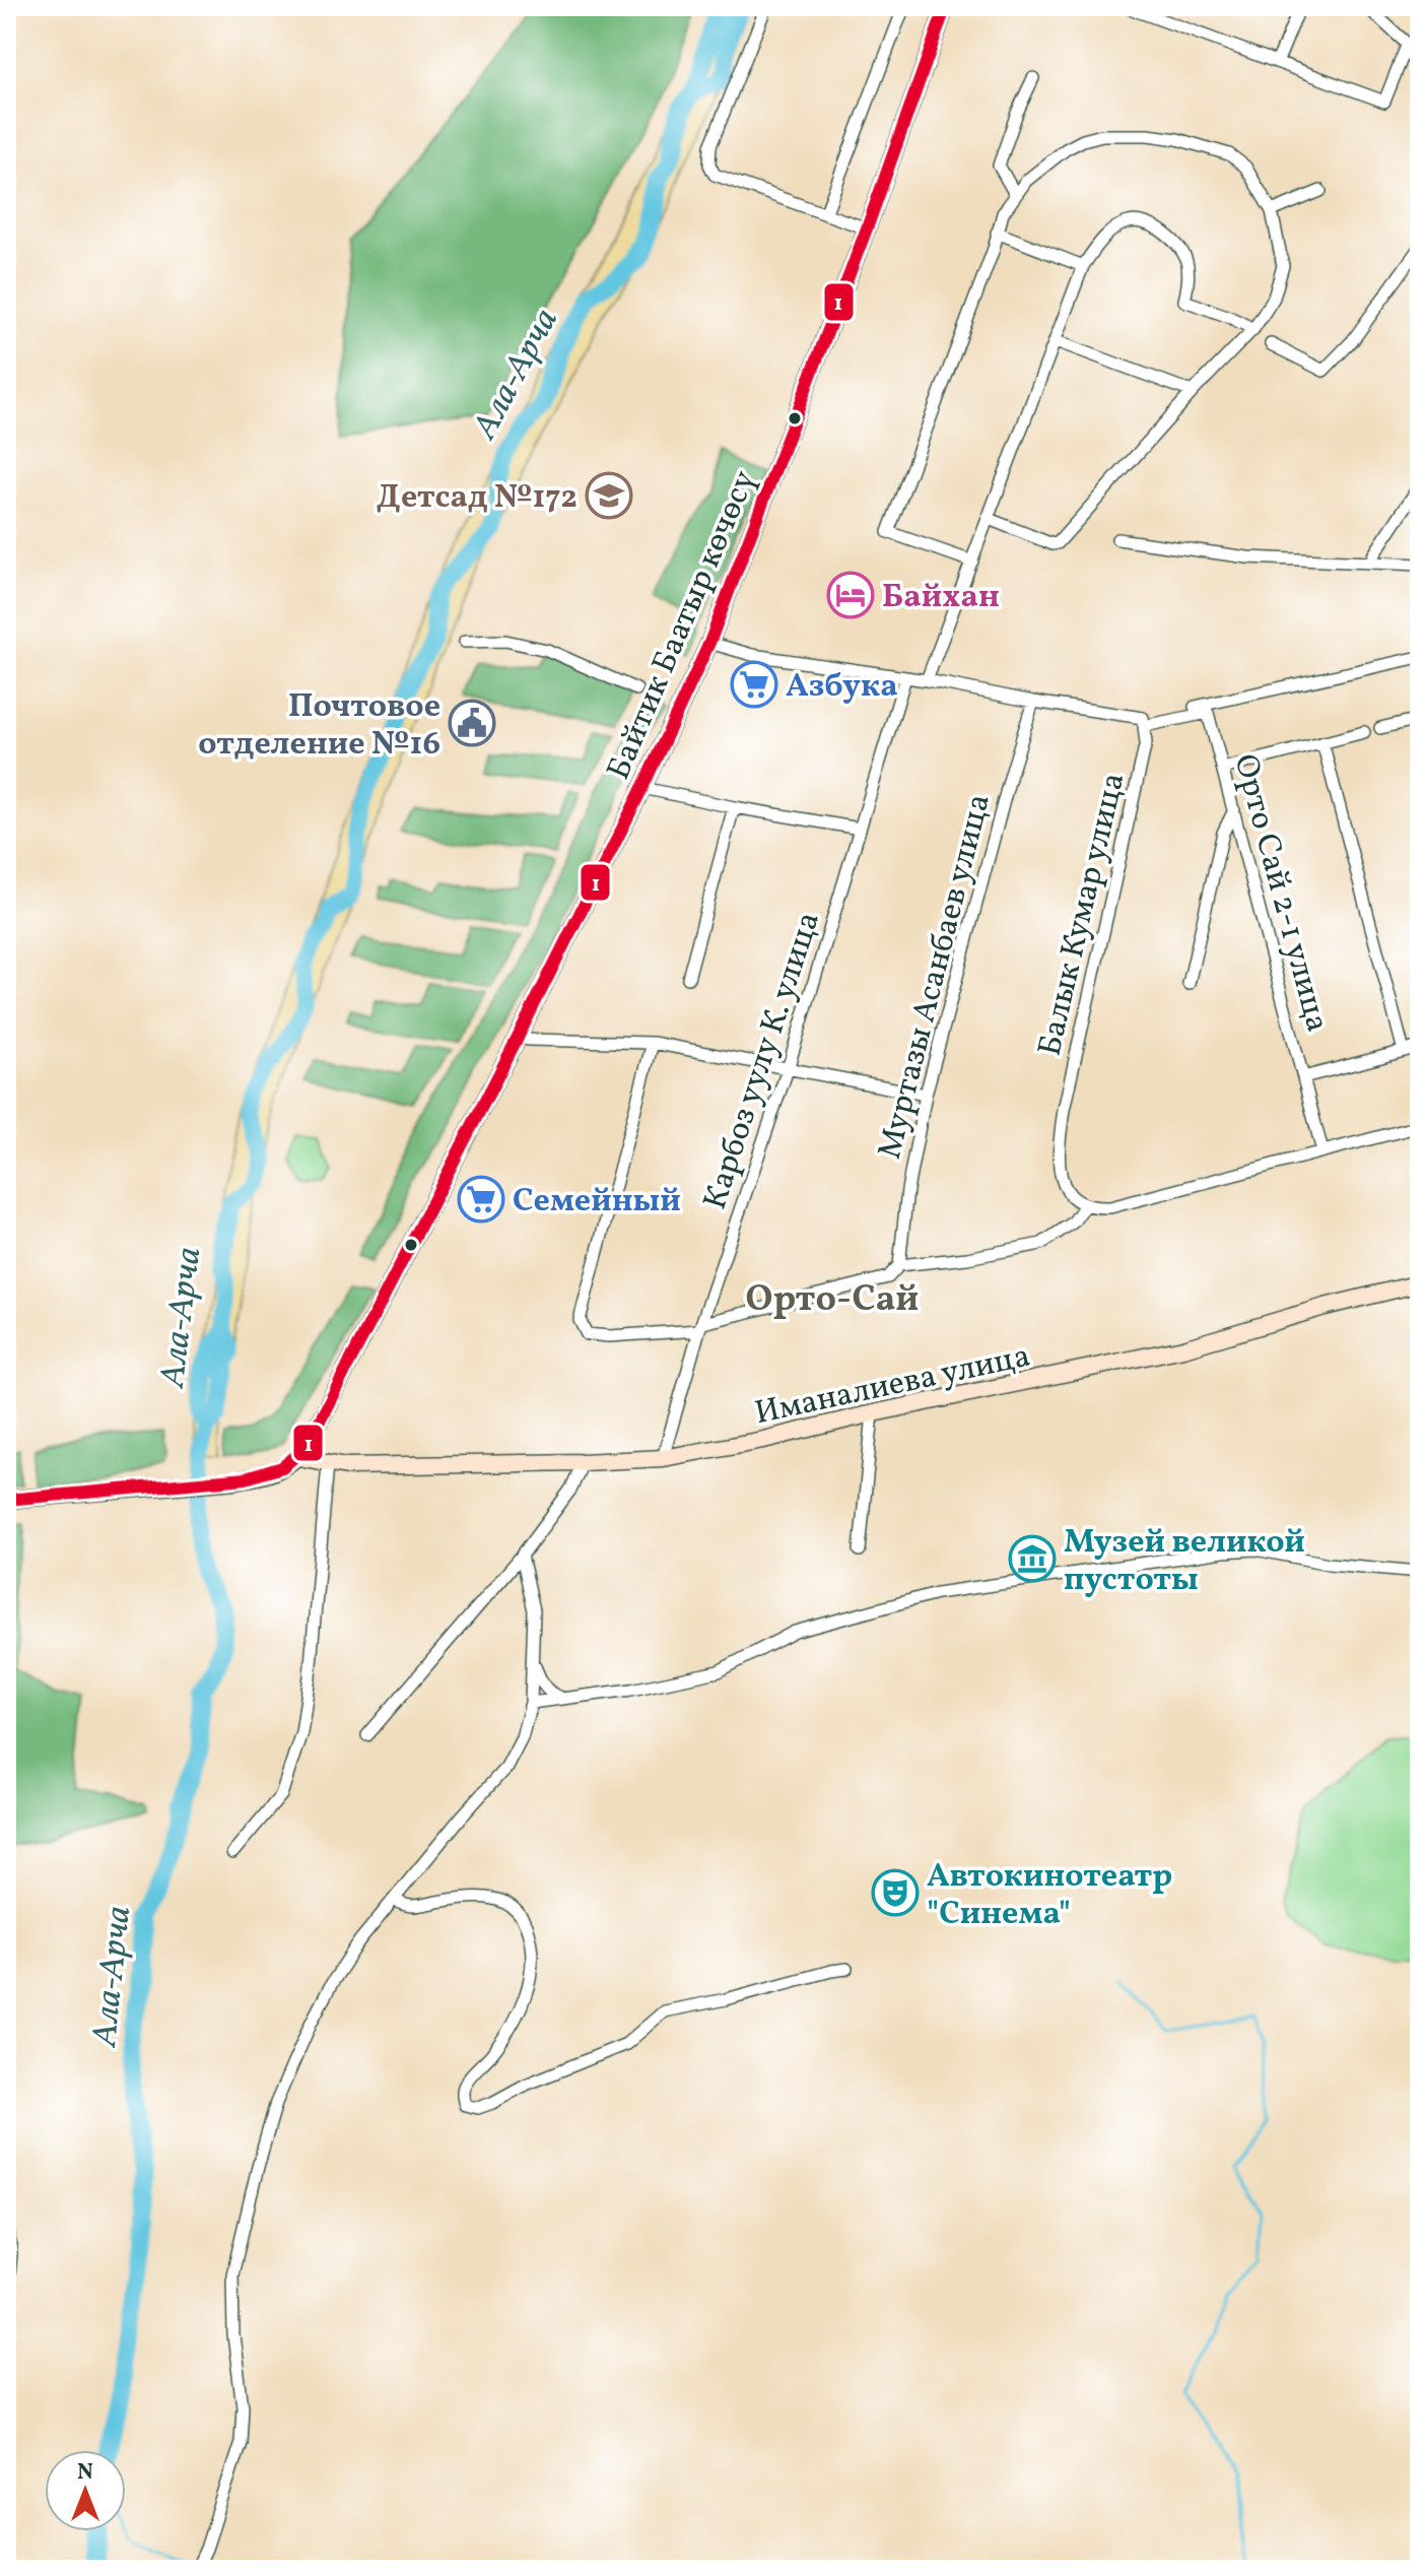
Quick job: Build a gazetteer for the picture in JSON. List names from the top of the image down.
{
  "streets": {
    "main road": ["Байтик Баатыр көчөсү", "Иманалиева улица"],
    "street": [
      "Орто Сай 2-1 улица",
      "Балык Кумар улица",
      "Муртазы Асанбаев улица",
      "Карбоз уулу К. улица"
    ]
  },
  "crossings": [
    ["Байтик Баатыр көчөсү", "Иманалиева улица"],
    ["Орто Сай 2-1 улица", "Балык Кумар улица"],
    ["Карбоз уулу К. улица", "Иманалиева улица"]
  ],
  "districts": ["Орто-Сай"],
  "water": ["Ала-Арча"],
  "places": {
    "school or university": ["Детсад №172"],
    "hotel": ["Байхан"],
    "supermarket": ["Азбука", "Семейный"],
    "public building": ["Почтовое отделение №16"],
    "museum": ["Музей великой пустоты"],
    "theatre": ["Автокинотеатр \"Синема\""]
  },
  "lines": ["transit line 1"],
  "north": "top"
}
